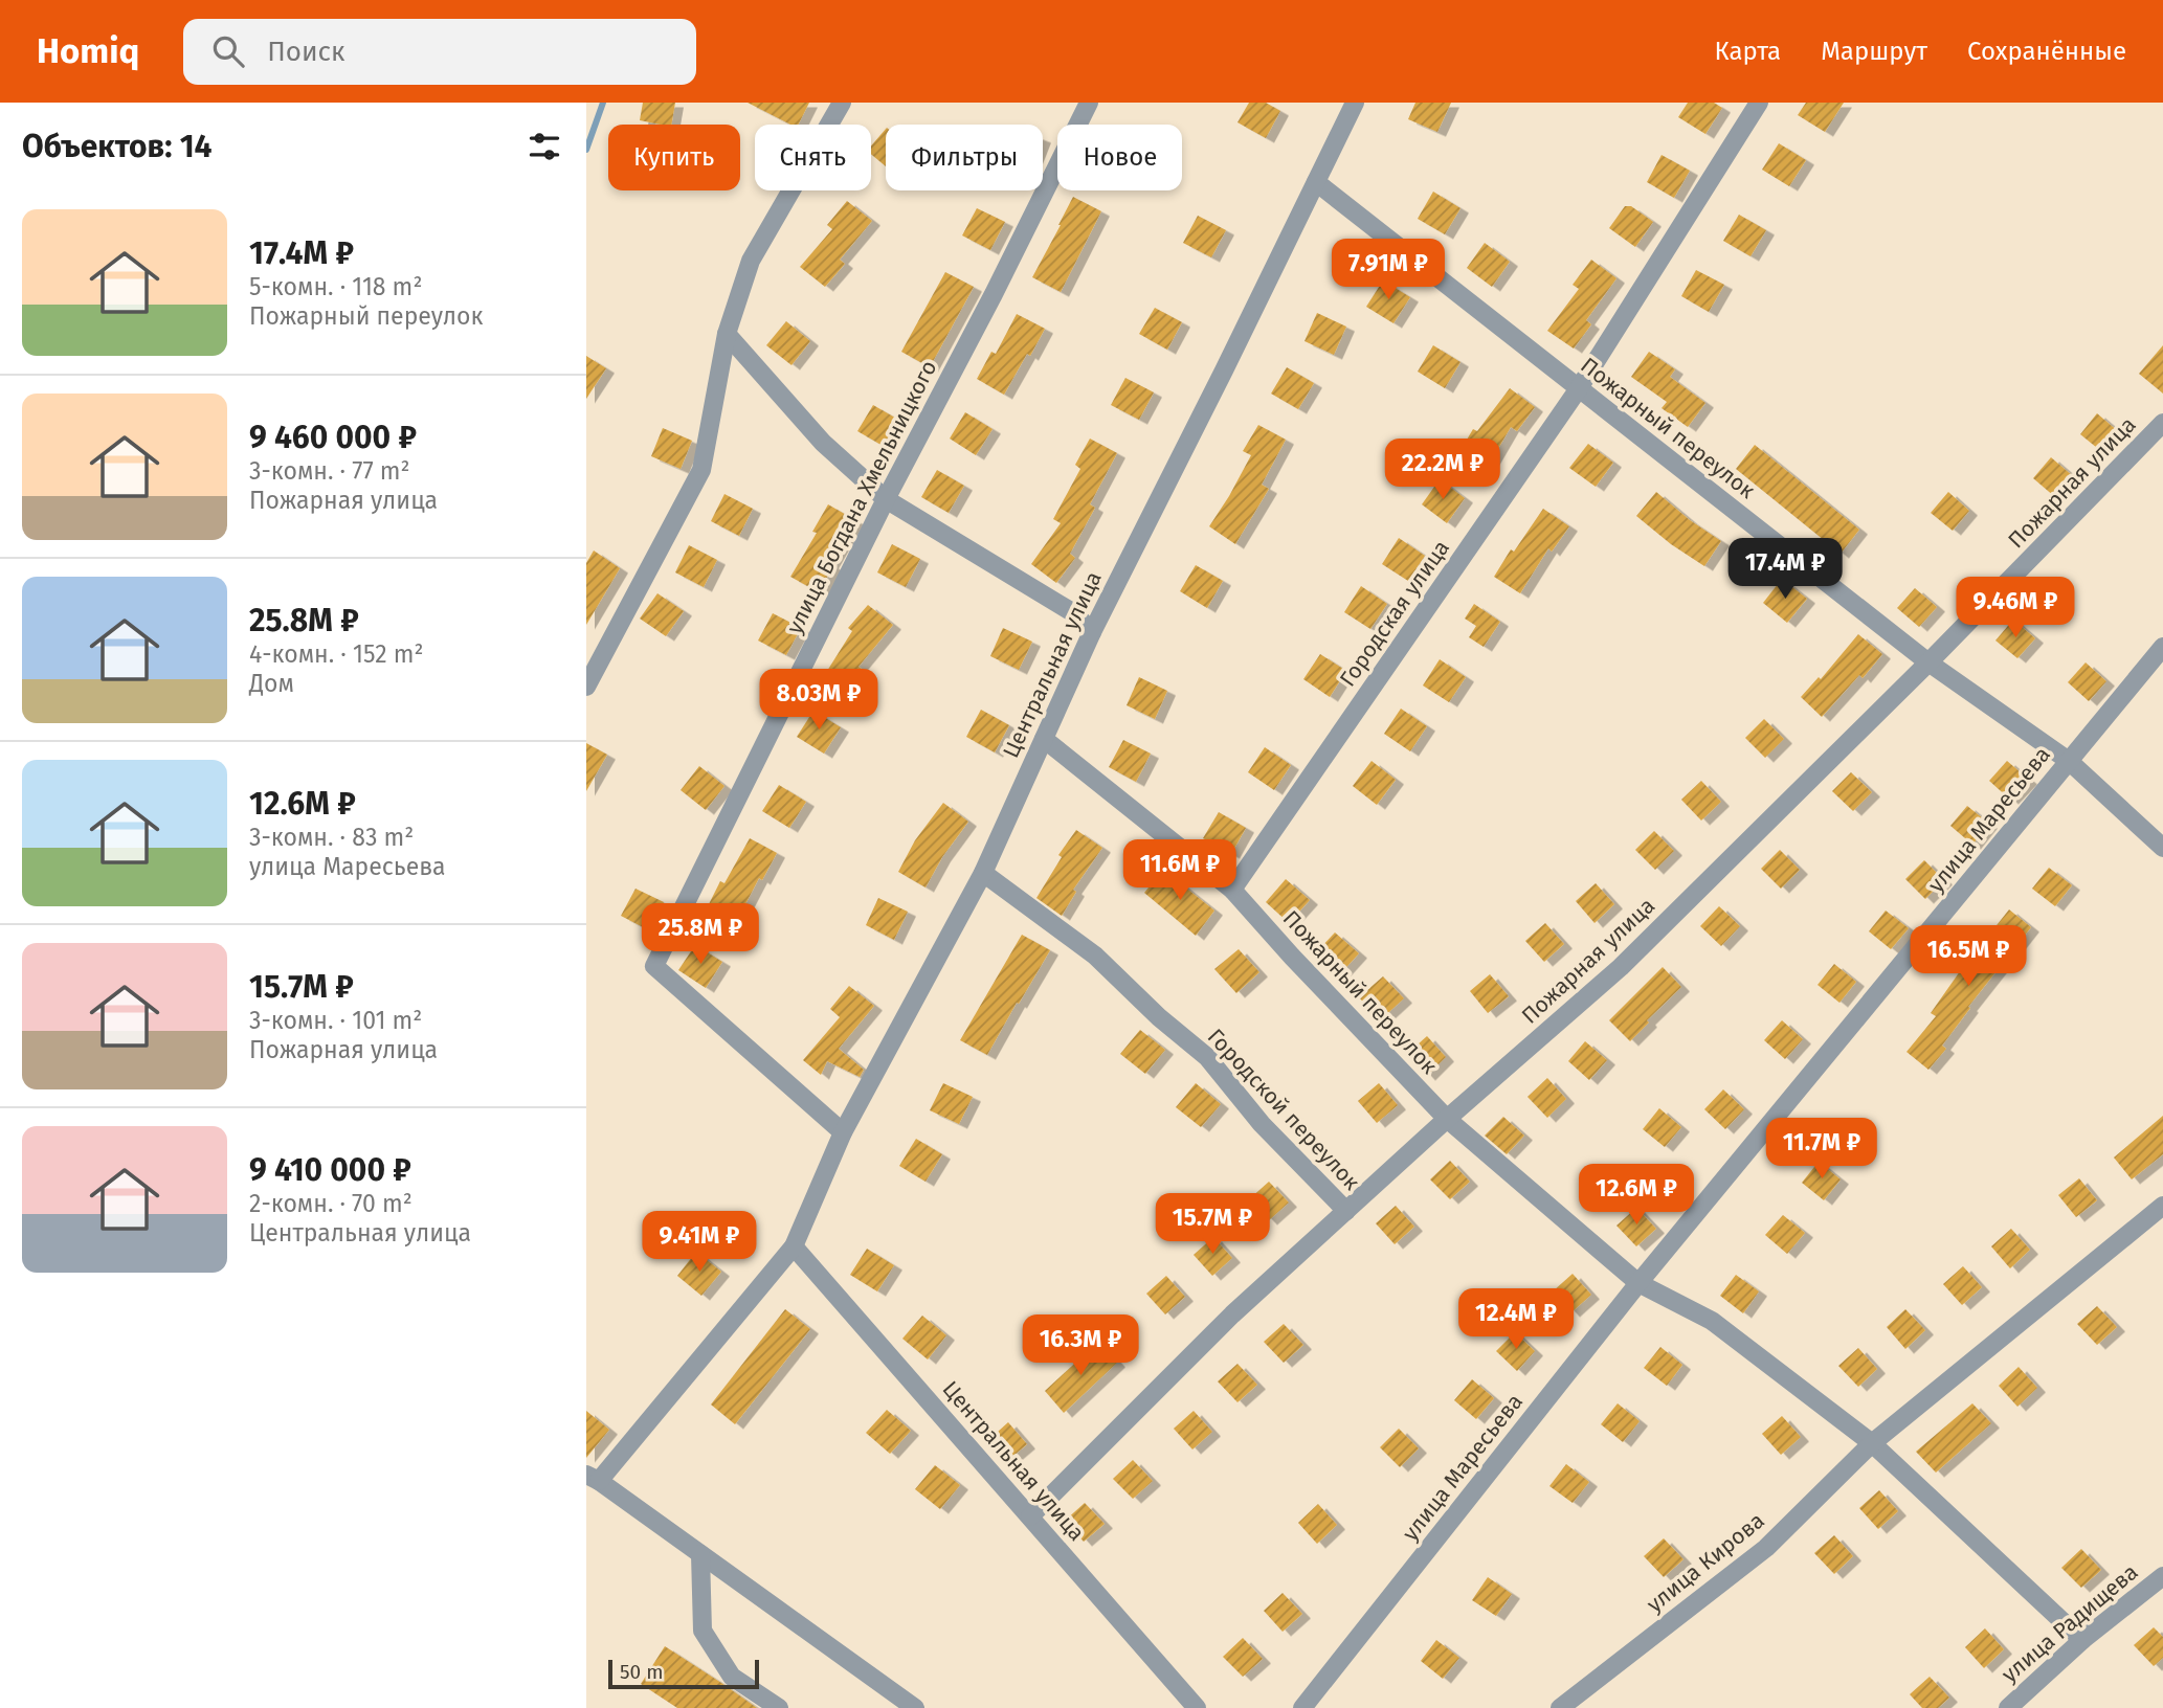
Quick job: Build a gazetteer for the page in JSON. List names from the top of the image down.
{
  "streets": {
    "street": [
      "Пожарный переулок",
      "Пожарная улица",
      "улица Богдана Хмельницкого",
      "Городская улица",
      "Центральная улица",
      "улица Маресьева",
      "Городской переулок",
      "улица Кирова",
      "улица Радищева"
    ]
  },
  "crossings": [
    ["Пожарный переулок", "Пожарная улица"],
    ["Пожарный переулок", "Городская улица"],
    ["Пожарный переулок", "Центральная улица"],
    ["Пожарный переулок", "улица Маресьева"],
    ["Пожарная улица", "Центральная улица"],
    ["Пожарная улица", "Городской переулок"],
    ["улица Богдана Хмельницкого", "Центральная улица"],
    ["Центральная улица", "Городской переулок"]
  ],
  "scale_bar": "50 m",
  "page": {
    "header": "Homiq",
    "search": "Поиск",
    "nav": ["Карта", "Маршрут", "Сохранённые"],
    "heading": "Объектов: 14",
    "chip": [
      "Купить",
      "Снять",
      "Фильтры",
      "Новое"
    ],
    "list": [
      {
        "name": "17.4M ₽",
        "note": "5-комн. · 118 m² · Пожарный переулок"
      },
      {
        "name": "9 460 000 ₽",
        "note": "3-комн. · 77 m² · Пожарная улица"
      },
      {
        "name": "25.8M ₽",
        "note": "4-комн. · 152 m² · Дом"
      },
      {
        "name": "12.6M ₽",
        "note": "3-комн. · 83 m² · улица Маресьева"
      },
      {
        "name": "15.7M ₽",
        "note": "3-комн. · 101 m² · Пожарная улица"
      },
      {
        "name": "9 410 000 ₽",
        "note": "2-комн. · 70 m² · Центральная улица"
      }
    ],
    "price": [
      "7.91M ₽",
      "22.2M ₽",
      "17.4M ₽",
      "9.46M ₽",
      "8.03M ₽",
      "11.6M ₽",
      "25.8M ₽",
      "16.5M ₽",
      "11.7M ₽",
      "12.6M ₽",
      "15.7M ₽",
      "9.41M ₽",
      "12.4M ₽",
      "16.3M ₽"
    ],
    "scale": "50 m"
  }
}
